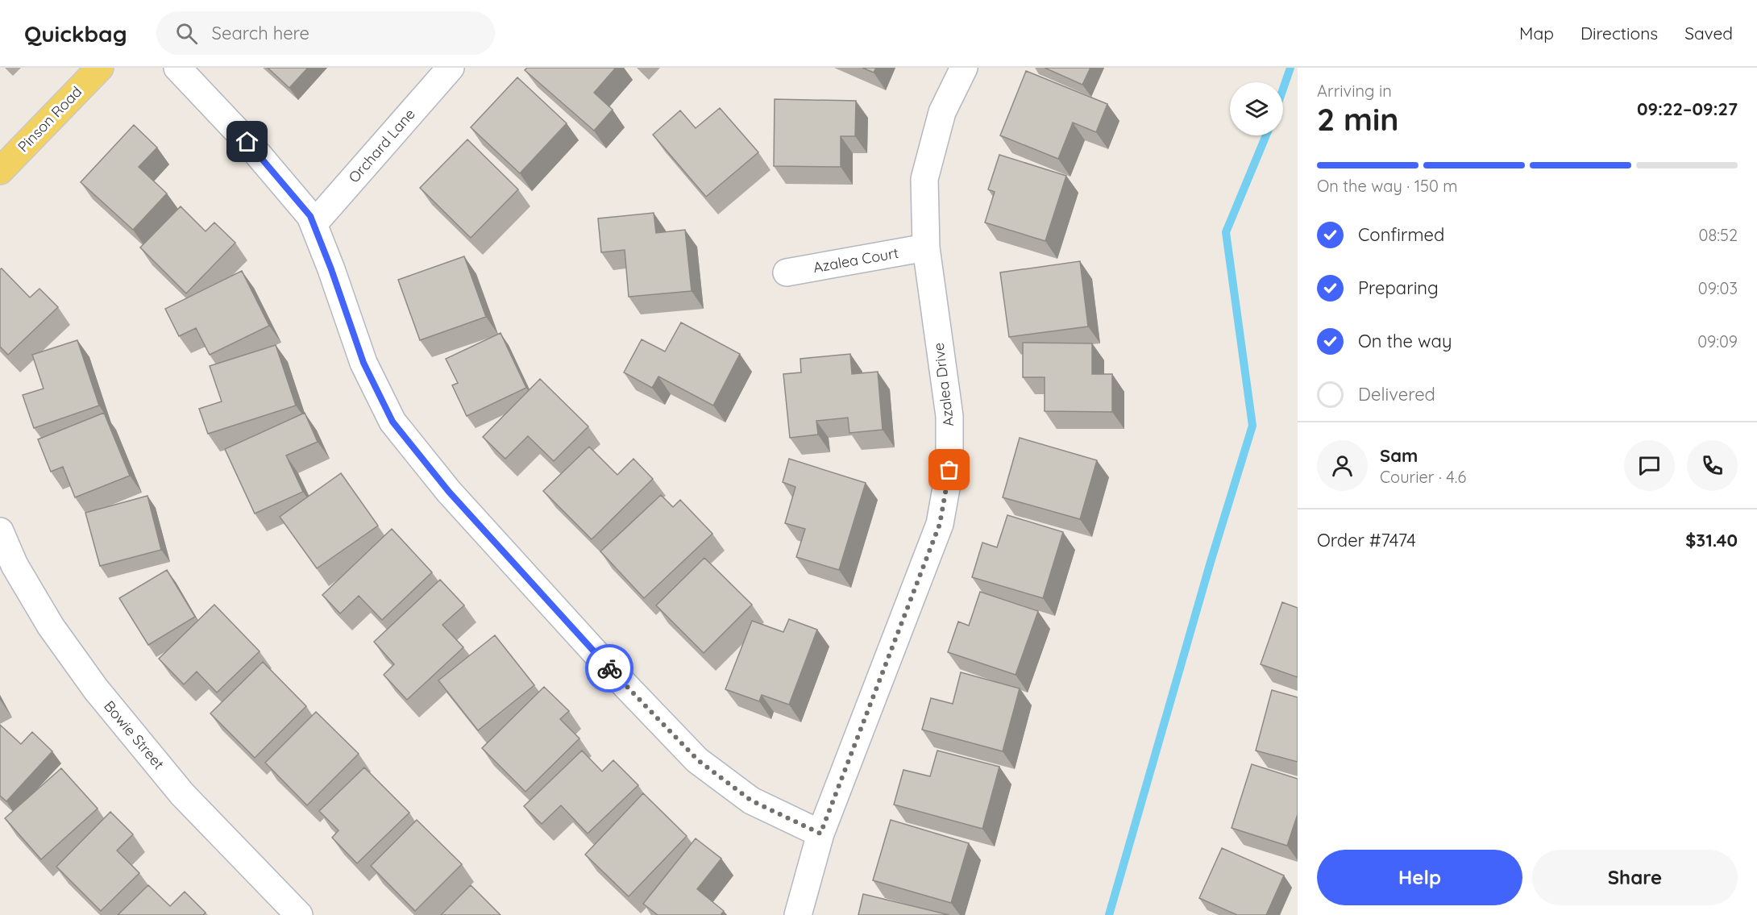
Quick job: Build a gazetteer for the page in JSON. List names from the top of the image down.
{
  "streets": {
    "main road": ["Pinson Road"],
    "street": [
      "Orchard Lane",
      "Azalea Court",
      "Azalea Drive",
      "Bowie Street"
    ]
  },
  "crossings": [
    ["Azalea Court", "Azalea Drive"]
  ],
  "page": {
    "header": "Quickbag",
    "search": "Search here",
    "nav": ["Map", "Directions", "Saved"],
    "heading": ["2 min", "Arriving in", "09:22–09:27"],
    "panel": [
      "Sam",
      "Courier · 4.6",
      "Order #7474",
      "$31.40"
    ],
    "bar": "On the way · 150 m",
    "list": [
      ["Confirmed", "08:52"],
      ["Preparing", "09:03"],
      ["On the way", "09:09"],
      "Delivered"
    ],
    "buttons": ["Help", "Share"]
  }
}
